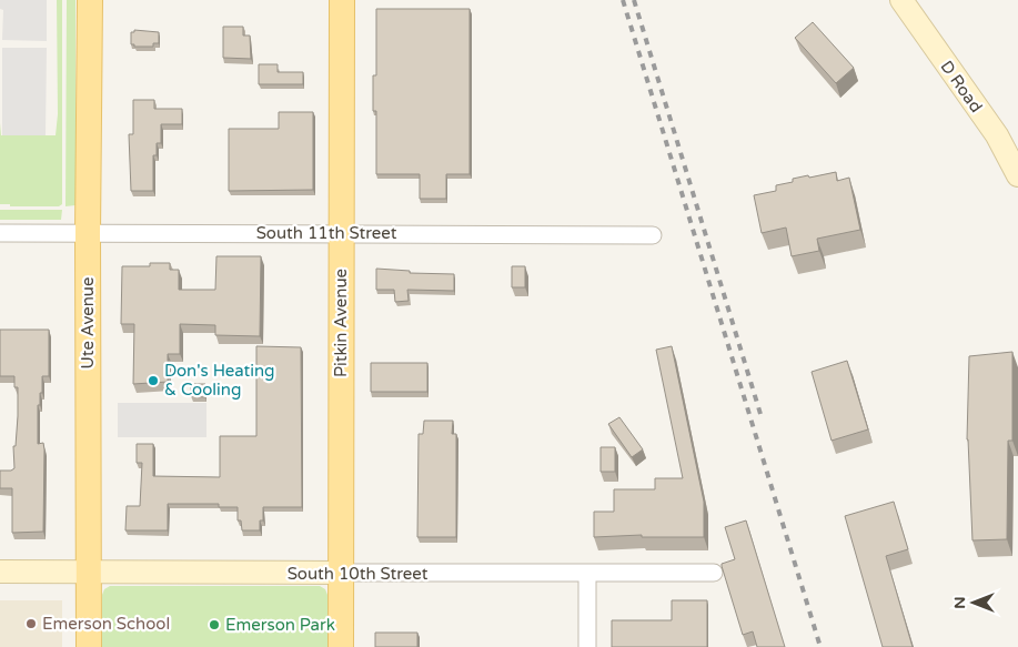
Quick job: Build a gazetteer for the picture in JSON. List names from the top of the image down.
{
  "streets": {
    "main road": ["Ute Avenue", "Pitkin Avenue"],
    "street": ["D Road", "South 11th Street", "South 10th Street"]
  },
  "crossings": [
    ["South 11th Street", "Ute Avenue"],
    ["South 11th Street", "Pitkin Avenue"],
    ["Ute Avenue", "South 10th Street"],
    ["Pitkin Avenue", "South 10th Street"]
  ],
  "places": ["Don's Heating & Cooling", "Emerson School", "Emerson Park"],
  "north": "left"
}
